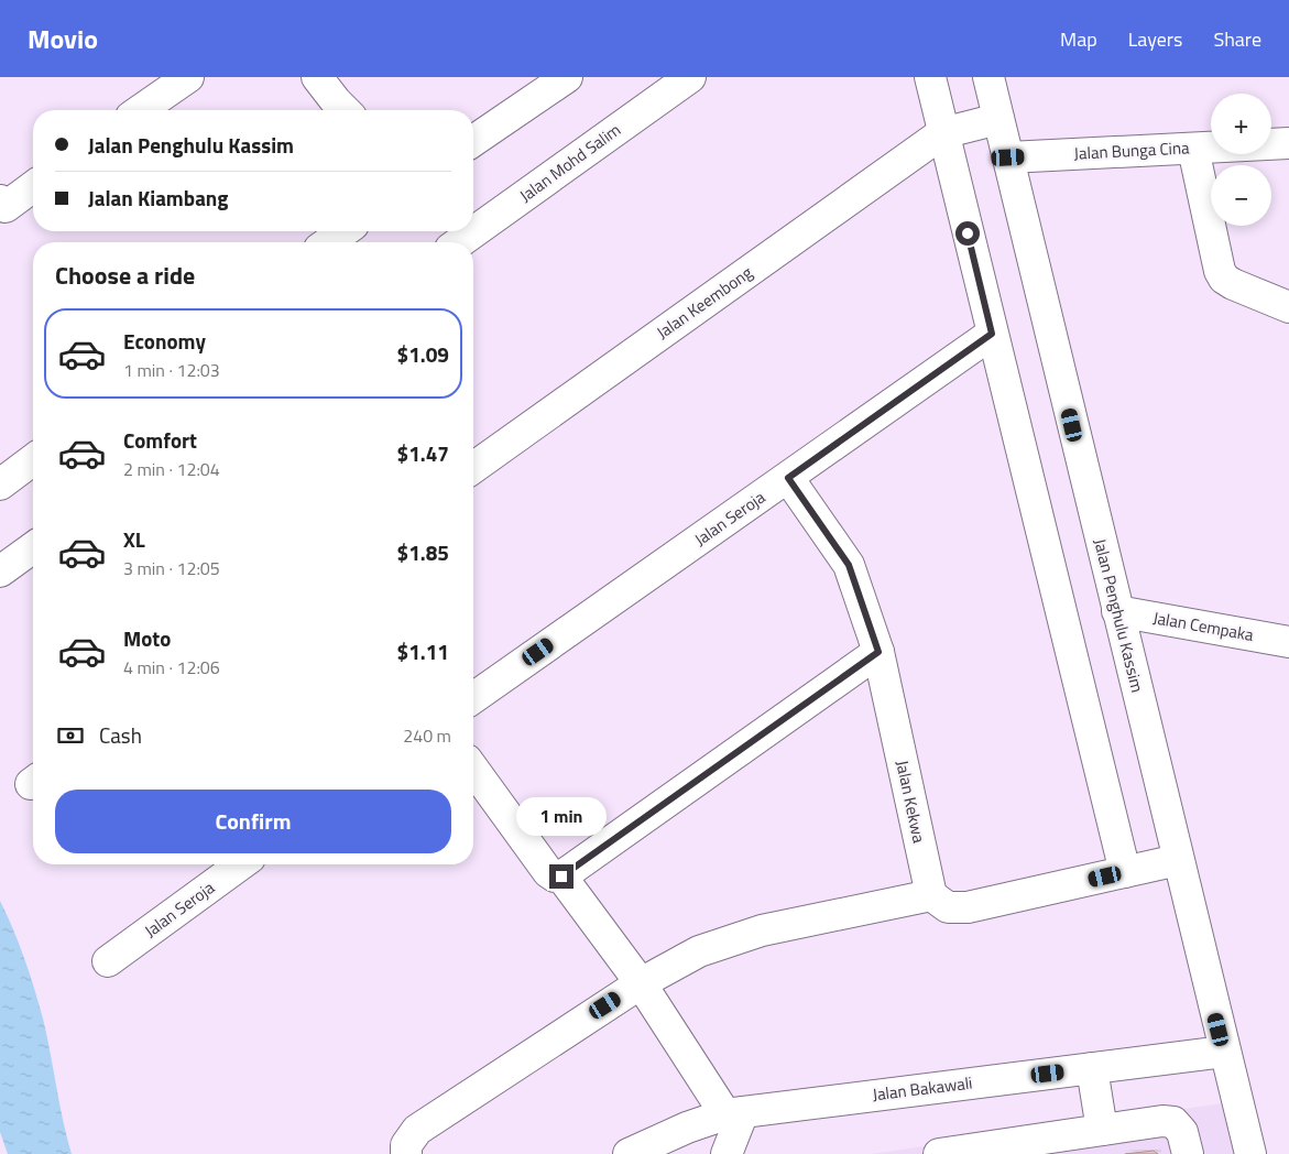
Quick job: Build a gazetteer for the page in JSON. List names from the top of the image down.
{
  "streets": {
    "street": [
      "Jalan Bunga Cina",
      "Jalan Mohd Salim",
      "Jalan Keembong",
      "Jalan Seroja",
      "Jalan Penghulu Kassim",
      "Jalan Cempaka",
      "Jalan Kekwa",
      "Jalan Bakawali"
    ]
  },
  "crossings": [
    ["Jalan Bunga Cina", "Jalan Penghulu Kassim"],
    ["Jalan Seroja", "Jalan Kekwa"],
    ["Jalan Penghulu Kassim", "Jalan Cempaka"],
    ["Jalan Penghulu Kassim", "Jalan Bakawali"]
  ],
  "page": {
    "header": "Movio",
    "nav": ["Map", "Layers", "Share"],
    "map_buttons": ["+", "−"],
    "banner": ["Jalan Penghulu Kassim", "Jalan Kiambang"],
    "heading": "Choose a ride",
    "list": [
      {
        "name": "Economy",
        "note": "1 min · 12:03",
        "value": "$1.09"
      },
      {
        "name": "Comfort",
        "note": "2 min · 12:04",
        "value": "$1.47"
      },
      {
        "name": "XL",
        "note": "3 min · 12:05",
        "value": "$1.85"
      },
      {
        "name": "Moto",
        "note": "4 min · 12:06",
        "value": "$1.11"
      }
    ],
    "pay": ["Cash", "240 m"],
    "buttons": "Confirm",
    "bubble": "1 min"
  }
}
